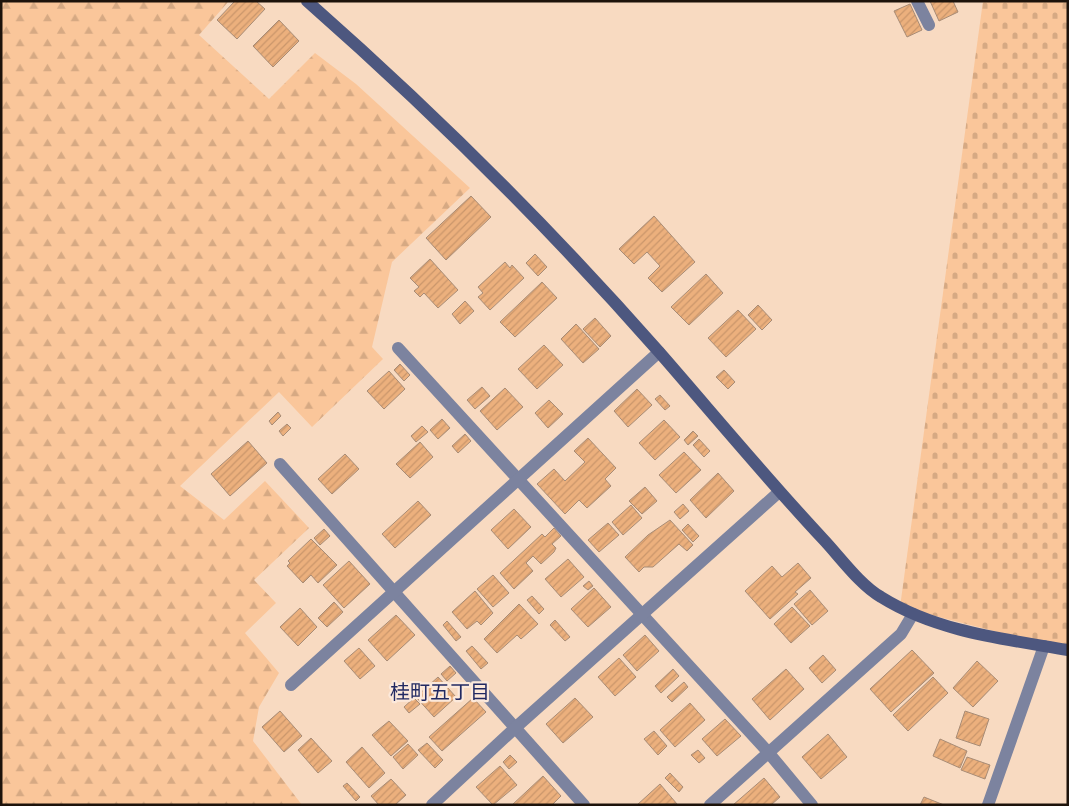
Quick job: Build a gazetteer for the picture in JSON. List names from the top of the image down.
{
  "districts": ["桂町五丁目"]
}
